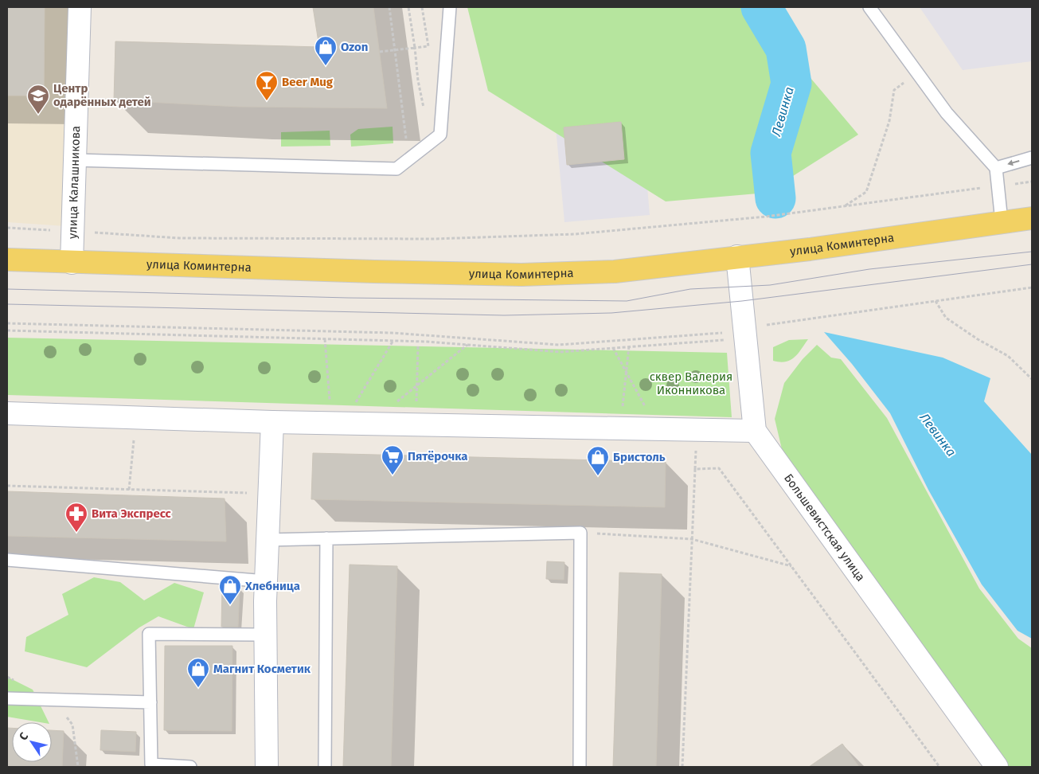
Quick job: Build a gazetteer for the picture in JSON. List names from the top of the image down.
{
  "streets": {
    "main road": ["улица Коминтерна"],
    "street": ["улица Калашникова", "Большевистская улица"]
  },
  "crossings": [
    ["улица Калашникова", "улица Коминтерна"],
    ["улица Коминтерна", "Большевистская улица"]
  ],
  "water": ["Левинка"],
  "parks": ["сквер Валерия Иконникова"],
  "places": {
    "shop": [
      "Ozon",
      "Бристоль",
      "Хлебница",
      "Магнит Косметик"
    ],
    "bar": ["Beer Mug"],
    "school or university": ["Центр одарённых детей"],
    "supermarket": ["Пятёрочка"],
    "pharmacy": ["Вита Экспресс"]
  },
  "north": "top left"
}
